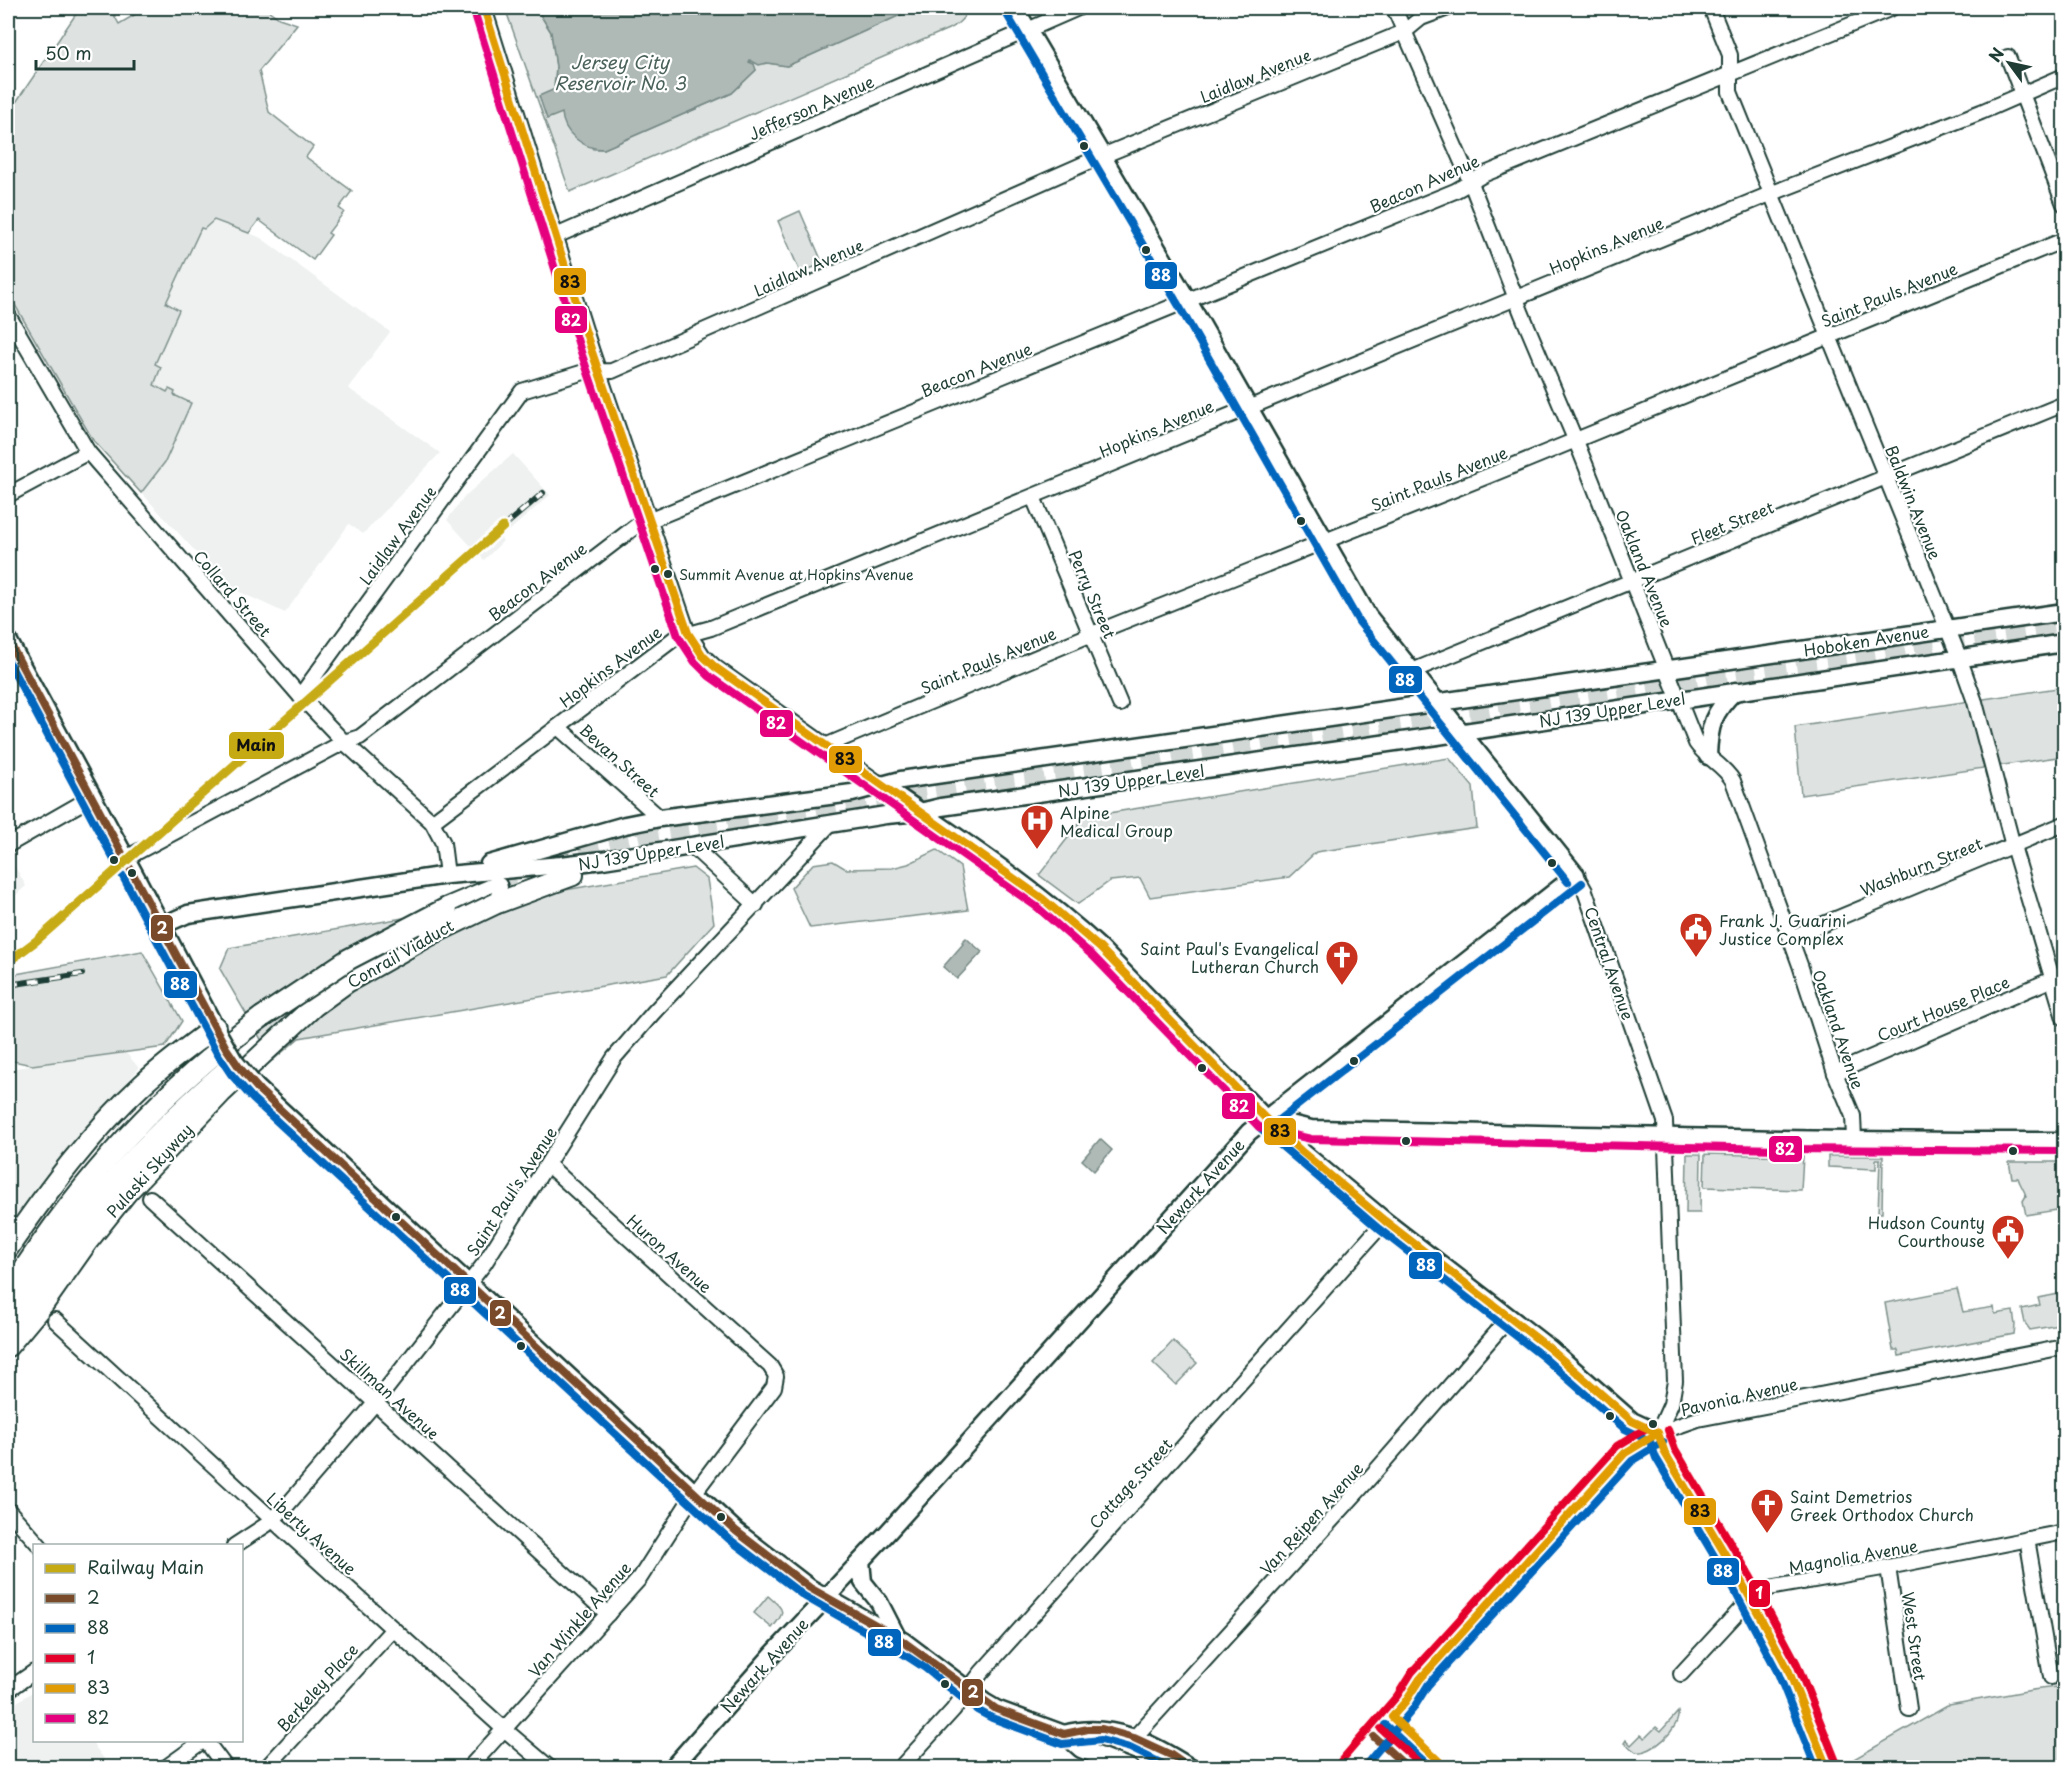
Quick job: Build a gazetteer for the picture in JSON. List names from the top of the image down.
{
  "streets": {
    "highway": ["Conrail Viaduct", "Pulaski Skyway"],
    "main road": [
      "Hoboken Avenue",
      "NJ 139 Upper Level",
      "Central Avenue",
      "Newark Avenue"
    ],
    "street": [
      "Laidlaw Avenue",
      "Jefferson Avenue",
      "Beacon Avenue",
      "Hopkins Avenue",
      "Saint Pauls Avenue",
      "Baldwin Avenue",
      "Fleet Street",
      "Oakland Avenue",
      "Collard Street",
      "Perry Street",
      "Bevan Street",
      "Washburn Street",
      "Court House Place",
      "Saint Paul's Avenue",
      "Huron Avenue",
      "Skillman Avenue",
      "Pavonia Avenue",
      "Cottage Street",
      "Van Reipen Avenue",
      "Liberty Avenue",
      "Magnolia Avenue",
      "Van Winkle Avenue",
      "West Street",
      "Berkeley Place"
    ]
  },
  "crossings": [
    ["Laidlaw Avenue", "Oakland Avenue"],
    ["Laidlaw Avenue", "Collard Street"],
    ["Laidlaw Avenue", "Central Avenue"],
    ["Jefferson Avenue", "Central Avenue"],
    ["Beacon Avenue", "Baldwin Avenue"],
    ["Beacon Avenue", "Oakland Avenue"],
    ["Beacon Avenue", "Collard Street"],
    ["Beacon Avenue", "Central Avenue"],
    ["Hopkins Avenue", "Baldwin Avenue"],
    ["Hopkins Avenue", "Oakland Avenue"],
    ["Hopkins Avenue", "Collard Street"],
    ["Hopkins Avenue", "Perry Street"],
    ["Hopkins Avenue", "Bevan Street"],
    ["Hopkins Avenue", "Central Avenue"],
    ["Saint Pauls Avenue", "Baldwin Avenue"],
    ["Saint Pauls Avenue", "Oakland Avenue"],
    ["Saint Pauls Avenue", "Perry Street"],
    ["Saint Pauls Avenue", "Central Avenue"],
    ["Baldwin Avenue", "Fleet Street"],
    ["Baldwin Avenue", "Hoboken Avenue"],
    ["Baldwin Avenue", "Washburn Street"],
    ["Baldwin Avenue", "Court House Place"],
    ["Fleet Street", "Oakland Avenue"],
    ["Fleet Street", "Central Avenue"],
    ["Oakland Avenue", "Hoboken Avenue"],
    ["Oakland Avenue", "NJ 139 Upper Level"],
    ["Oakland Avenue", "Washburn Street"],
    ["Oakland Avenue", "Court House Place"],
    ["Collard Street", "NJ 139 Upper Level"],
    ["Hoboken Avenue", "NJ 139 Upper Level"],
    ["NJ 139 Upper Level", "Bevan Street"],
    ["NJ 139 Upper Level", "Central Avenue"],
    ["NJ 139 Upper Level", "Saint Paul's Avenue"],
    ["Conrail Viaduct", "Pulaski Skyway"],
    ["Central Avenue", "Pavonia Avenue"],
    ["Saint Paul's Avenue", "Huron Avenue"],
    ["Saint Paul's Avenue", "Skillman Avenue"],
    ["Saint Paul's Avenue", "Liberty Avenue"],
    ["Huron Avenue", "Van Winkle Avenue"],
    ["Skillman Avenue", "Van Winkle Avenue"],
    ["Liberty Avenue", "Van Winkle Avenue"],
    ["Liberty Avenue", "Berkeley Place"],
    ["Magnolia Avenue", "West Street"]
  ],
  "water": ["Jersey City Reservoir No. 3"],
  "places": {
    "other": ["Summit Avenue at Hopkins Avenue"],
    "hospital": ["Alpine Medical Group"],
    "public building": ["Frank J. Guarini Justice Complex", "Hudson County Courthouse"],
    "church": ["Saint Paul's Evangelical Lutheran Church", "Saint Demetrios Greek Orthodox Church"]
  },
  "lines": [
    "transit line 83",
    "transit line 82",
    "transit line 88",
    "rail line Main",
    "transit line 2",
    "transit line 1"
  ],
  "legend": [
    "Railway Main",
    "2",
    "88",
    "1",
    "83",
    "82"
  ],
  "scale_bar": "50 m",
  "north": "top left"
}
